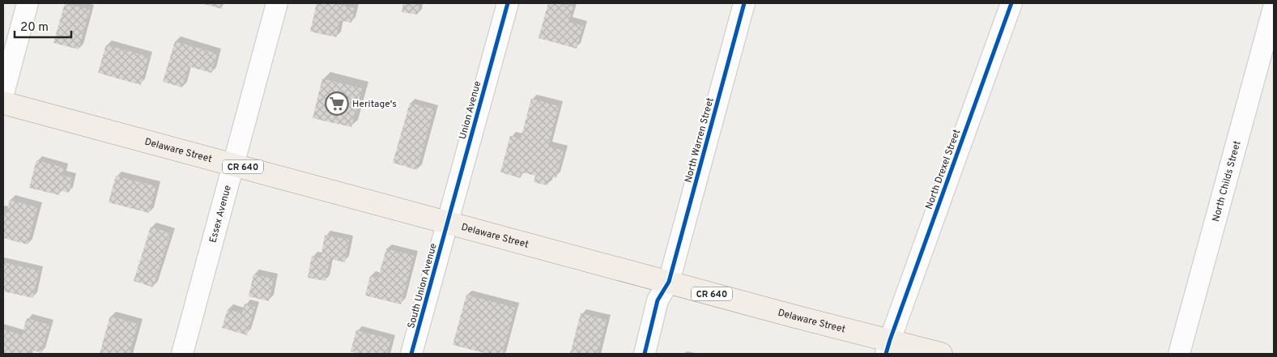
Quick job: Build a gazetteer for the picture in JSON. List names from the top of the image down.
{
  "streets": {
    "main road": ["Delaware Street", "CR 640"],
    "street": [
      "Union Avenue",
      "North Warren Street",
      "North Drexel Street",
      "North Childs Street",
      "Essex Avenue",
      "South Union Avenue"
    ]
  },
  "crossings": [
    ["Union Avenue", "Delaware Street"],
    ["Union Avenue", "South Union Avenue"],
    ["North Warren Street", "Delaware Street"],
    ["Delaware Street", "North Drexel Street"],
    ["Delaware Street", "Essex Avenue"],
    ["Delaware Street", "South Union Avenue"]
  ],
  "places": {
    "supermarket": ["Heritage's"]
  },
  "scale_bar": "20 m"
}
